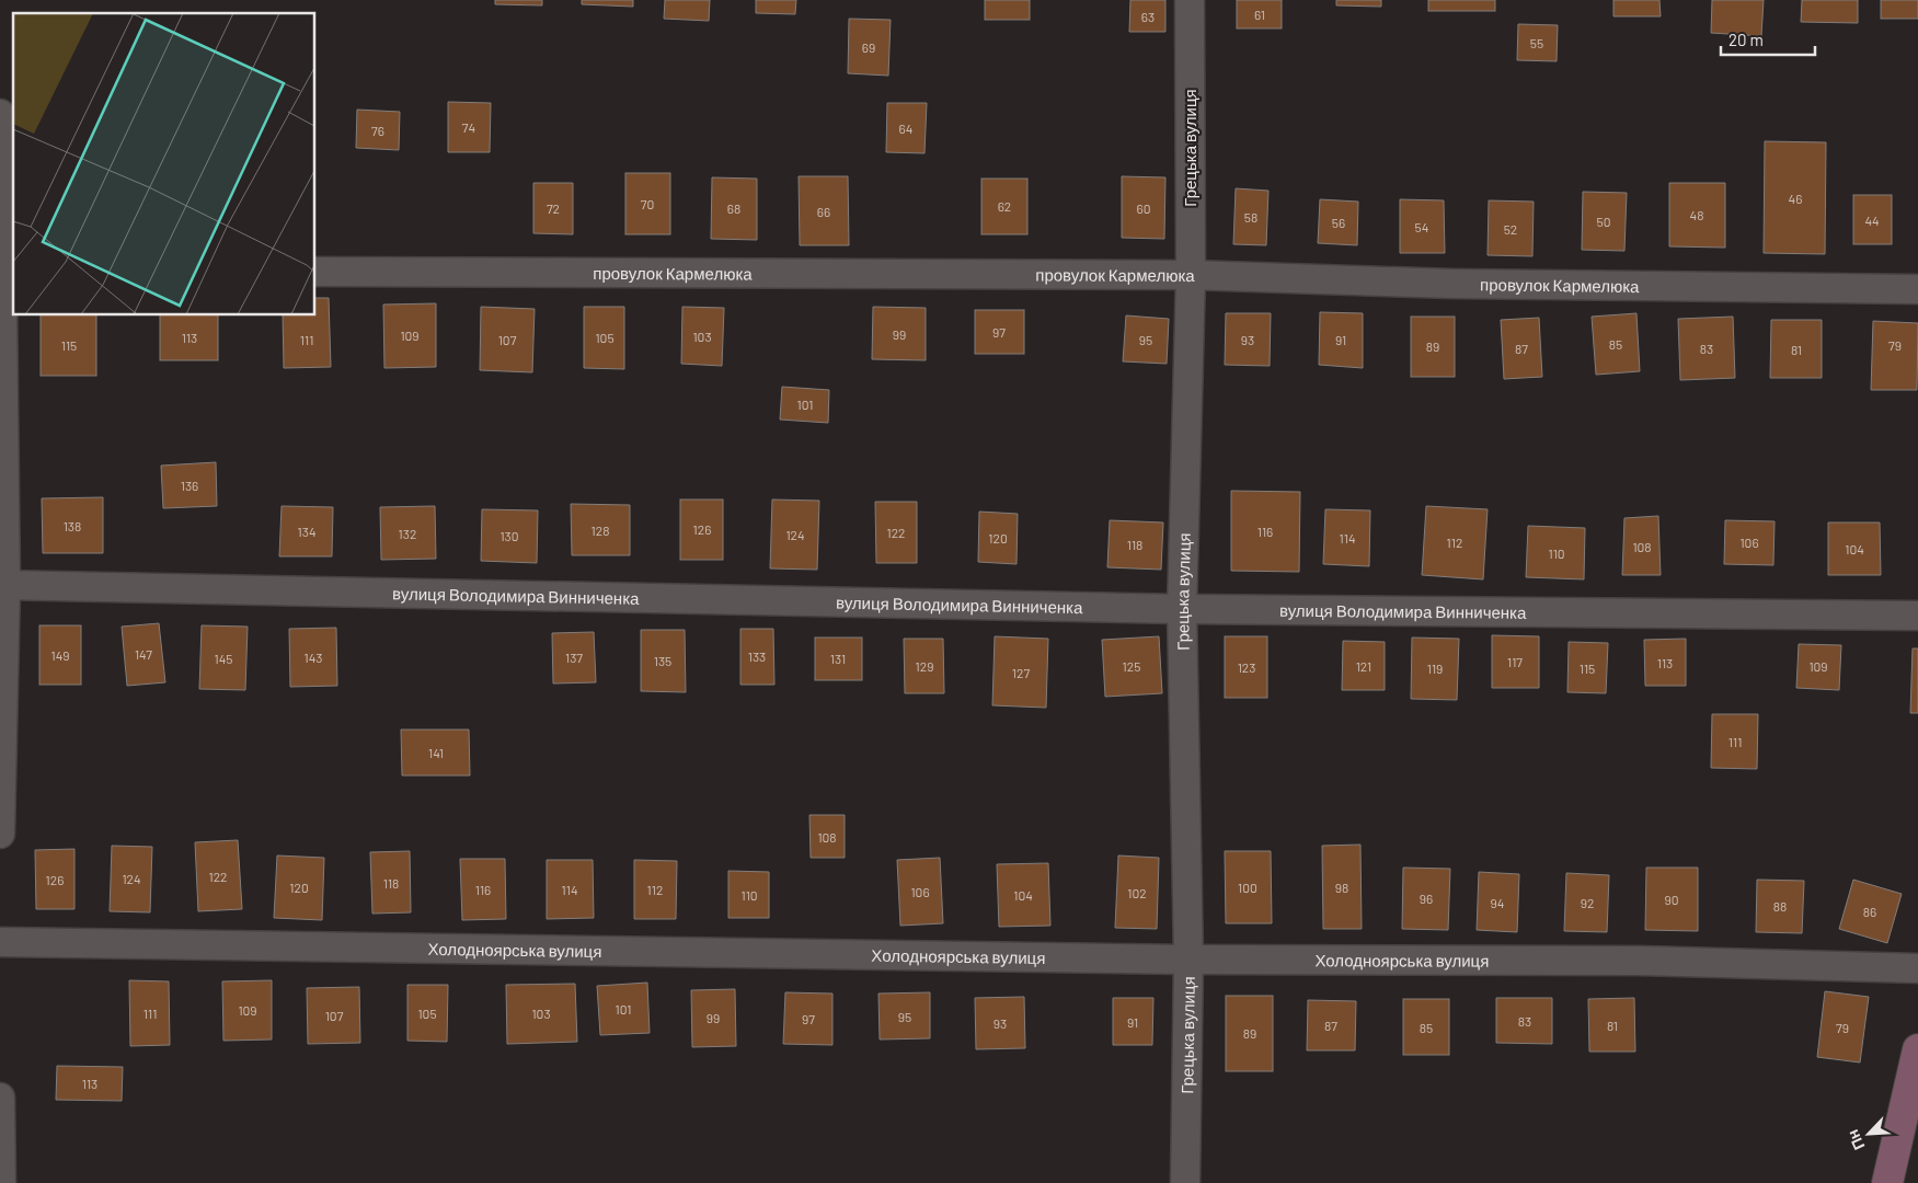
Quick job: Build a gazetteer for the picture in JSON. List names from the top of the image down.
{
  "streets": {
    "street": [
      "Грецька вулиця",
      "провулок Кармелюка",
      "вулиця Володимира Винниченка",
      "Холодноярська вулиця"
    ]
  },
  "crossings": [
    ["Грецька вулиця", "провулок Кармелюка"],
    ["Грецька вулиця", "вулиця Володимира Винниченка"],
    ["Грецька вулиця", "Холодноярська вулиця"]
  ],
  "house_numbers": [
    "61",
    "63",
    "55",
    "69",
    "74",
    "64",
    "76",
    "46",
    "70",
    "62",
    "72",
    "68",
    "60",
    "66",
    "48",
    "58",
    "44",
    "50",
    "56",
    "54",
    "52",
    "97",
    "99",
    "109",
    "103",
    "113",
    "105",
    "111",
    "107",
    "95",
    "93",
    "91",
    "85",
    "115",
    "79",
    "89",
    "87",
    "83",
    "81",
    "101",
    "136",
    "138",
    "126",
    "128",
    "134",
    "116",
    "122",
    "132",
    "124",
    "130",
    "120",
    "114",
    "112",
    "106",
    "118",
    "108",
    "104",
    "110",
    "147",
    "149",
    "133",
    "143",
    "137",
    "145",
    "131",
    "135",
    "117",
    "113",
    "129",
    "125",
    "121",
    "109",
    "123",
    "119",
    "115",
    "127",
    "111",
    "141",
    "108",
    "122",
    "124",
    "126",
    "118",
    "120",
    "100",
    "98",
    "116",
    "114",
    "112",
    "106",
    "102",
    "110",
    "104",
    "96",
    "90",
    "94",
    "92",
    "88",
    "86",
    "101",
    "109",
    "111",
    "105",
    "103",
    "107",
    "95",
    "99",
    "97",
    "83",
    "91",
    "93",
    "87",
    "81",
    "85",
    "79",
    "89",
    "113"
  ],
  "scale_bar": "20 m",
  "north": "bottom left"
}
